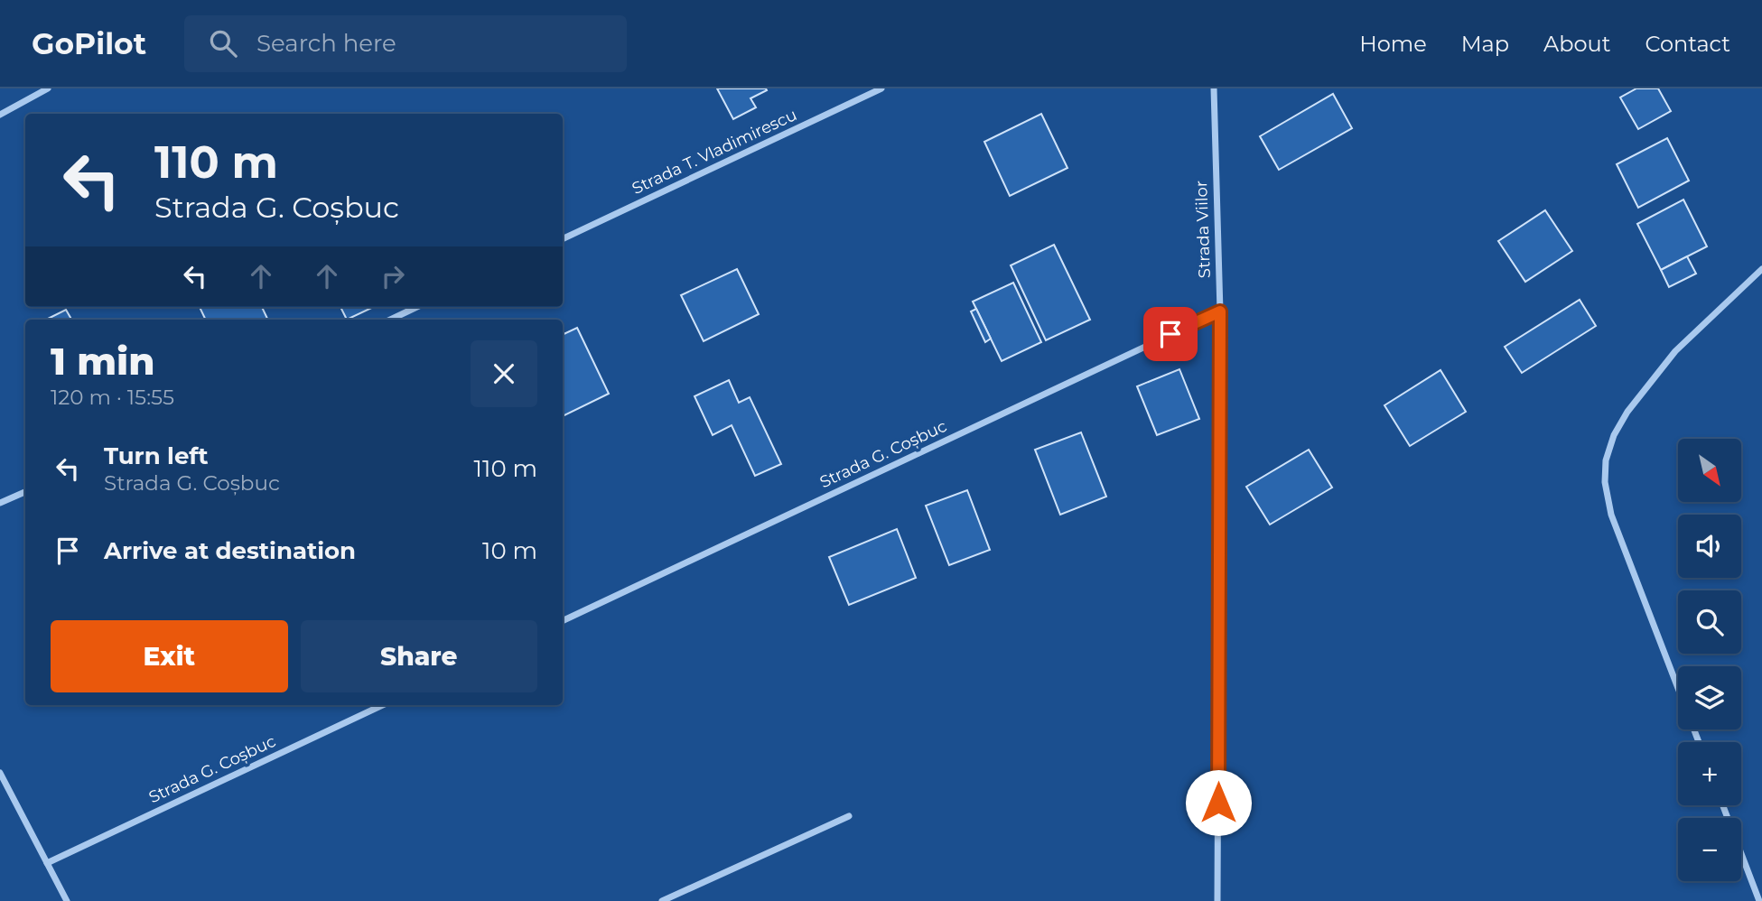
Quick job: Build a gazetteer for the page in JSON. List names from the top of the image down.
{
  "streets": {
    "street": ["Strada T. Vladimirescu", "Strada Viilor", "Strada G. Coșbuc"]
  },
  "crossings": [
    ["Strada Viilor", "Strada G. Coșbuc"]
  ],
  "north": "bottom right",
  "page": {
    "header": "GoPilot",
    "search": "Search here",
    "nav": [
      "Home",
      "Map",
      "About",
      "Contact"
    ],
    "turn": ["110 m", "Strada G. Coșbuc"],
    "heading": ["1 min", "120 m · 15:55"],
    "list": [
      {
        "name": "Turn left",
        "note": "Strada G. Coșbuc",
        "value": "110 m"
      },
      {
        "name": "Arrive at destination",
        "value": "10 m"
      }
    ],
    "map_buttons": ["+", "−"],
    "buttons": ["Exit", "Share"]
  }
}
